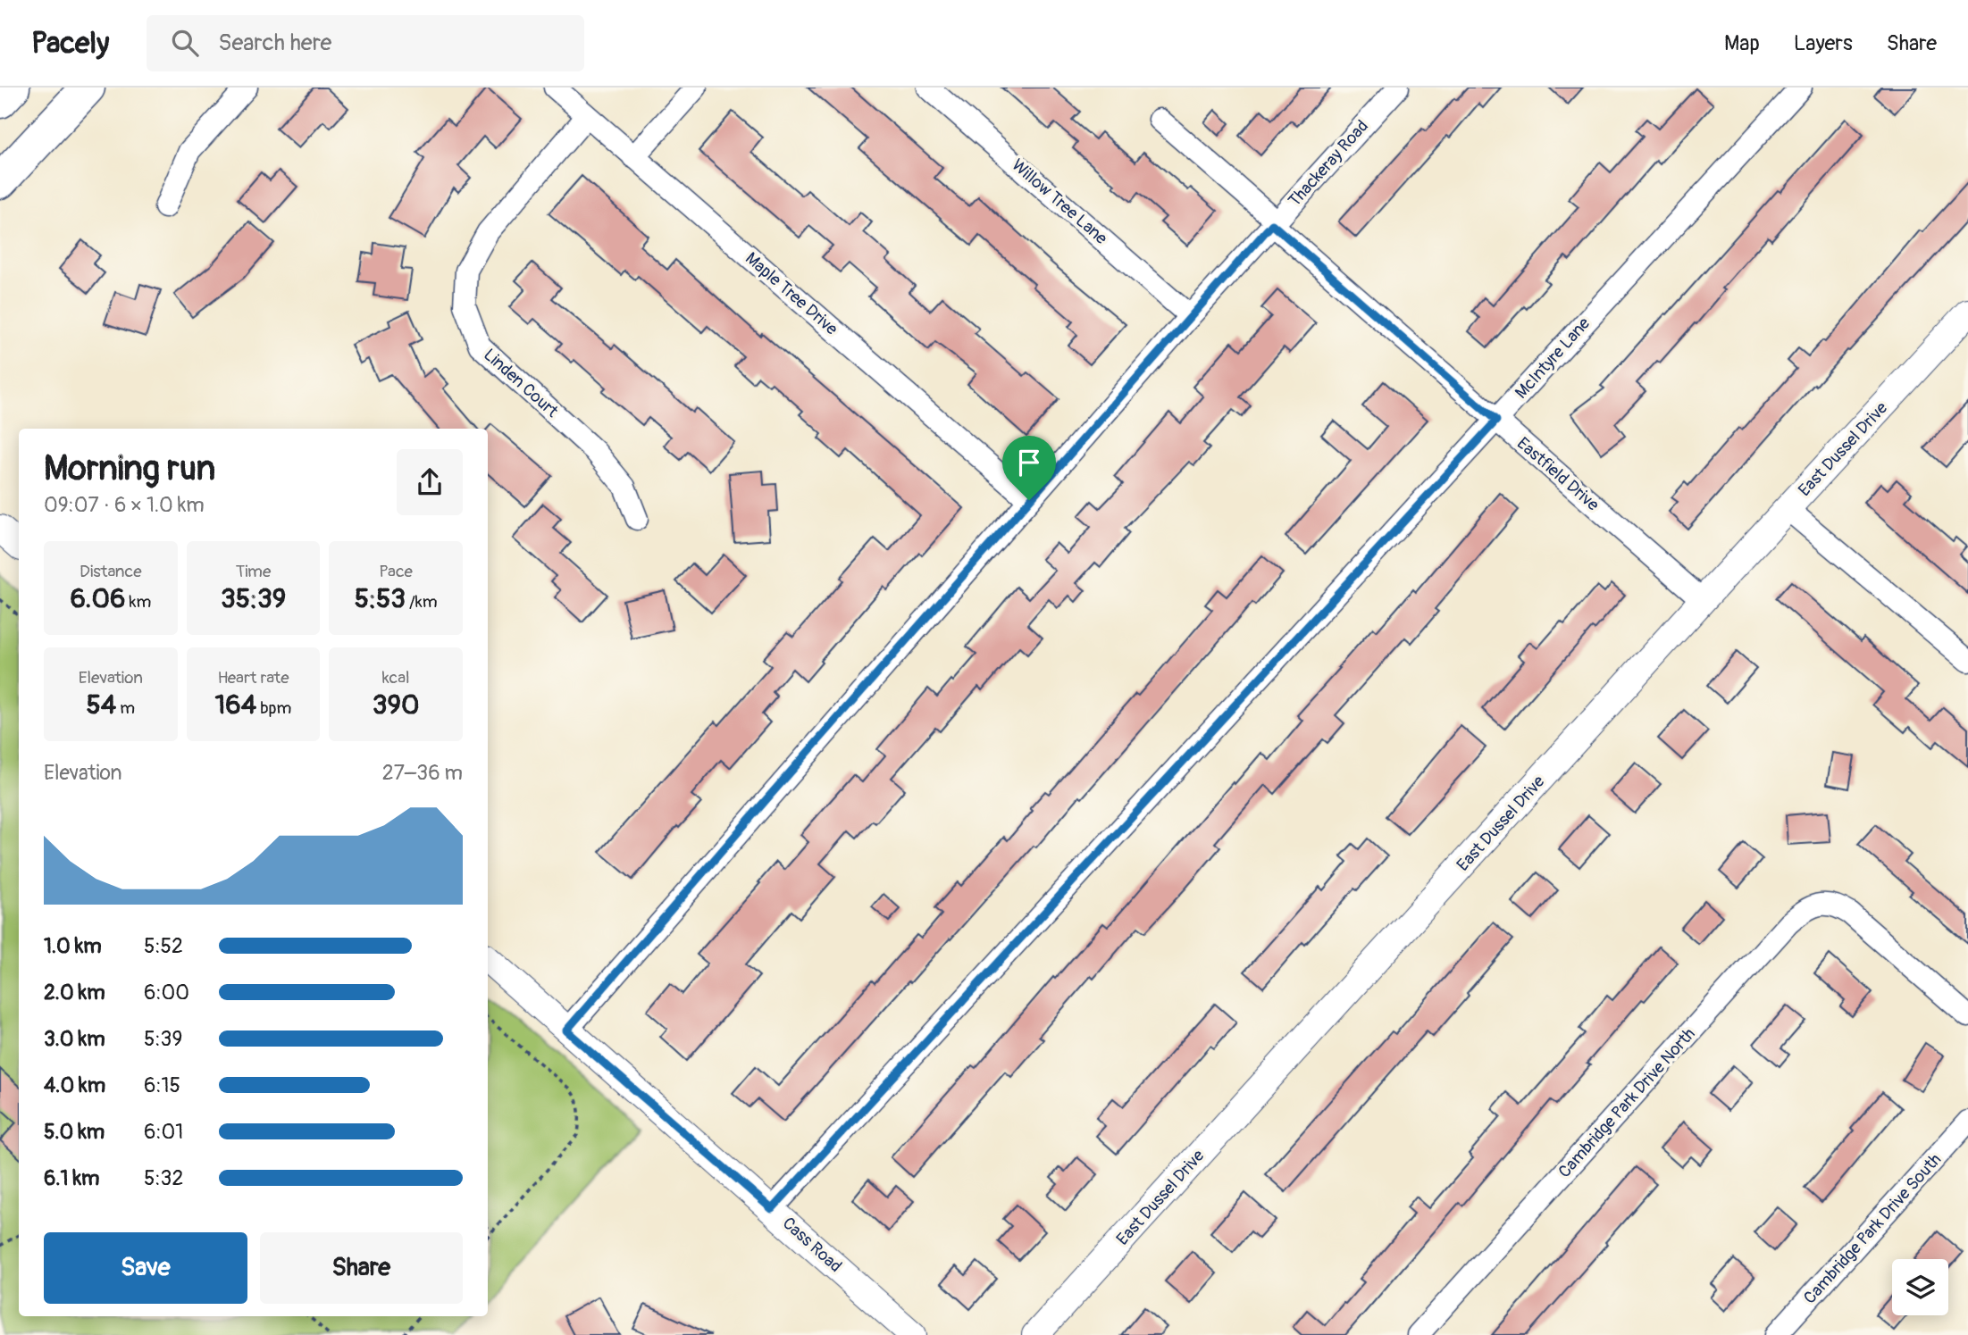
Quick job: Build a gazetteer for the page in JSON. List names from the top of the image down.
{
  "streets": {
    "street": [
      "Thackeray Road",
      "Willow Tree Lane",
      "Maple Tree Drive",
      "McIntyre Lane",
      "Linden Court",
      "East Dussel Drive",
      "Eastfield Drive",
      "Cambridge Park Drive North",
      "Cambridge Park Drive South",
      "Cass Road"
    ]
  },
  "crossings": [
    ["Thackeray Road", "Willow Tree Lane"],
    ["Thackeray Road", "Maple Tree Drive"],
    ["Thackeray Road", "Eastfield Drive"],
    ["Thackeray Road", "Cass Road"],
    ["Maple Tree Drive", "Linden Court"],
    ["McIntyre Lane", "Eastfield Drive"],
    ["McIntyre Lane", "Cass Road"],
    ["East Dussel Drive", "Eastfield Drive"]
  ],
  "page": {
    "header": "Pacely",
    "search": "Search here",
    "nav": ["Map", "Layers", "Share"],
    "heading": ["Morning run", "09:07 · 6 × 1.0 km"],
    "stats": [
      ["Distance", "6.06 km"],
      ["Time", "35:39"],
      ["Pace", "5:53 /km"],
      ["Elevation", "54 m"],
      ["Heart rate", "164 bpm"],
      ["kcal", "390"]
    ],
    "chart": ["Elevation", "27–36 m"],
    "list": [
      {
        "name": "1.0 km",
        "note": "5:52"
      },
      {
        "name": "2.0 km",
        "note": "6:00"
      },
      {
        "name": "3.0 km",
        "note": "5:39"
      },
      {
        "name": "4.0 km",
        "note": "6:15"
      },
      {
        "name": "5.0 km",
        "note": "6:01"
      },
      {
        "name": "6.1 km",
        "note": "5:32"
      }
    ],
    "buttons": ["Save", "Share"]
  }
}
